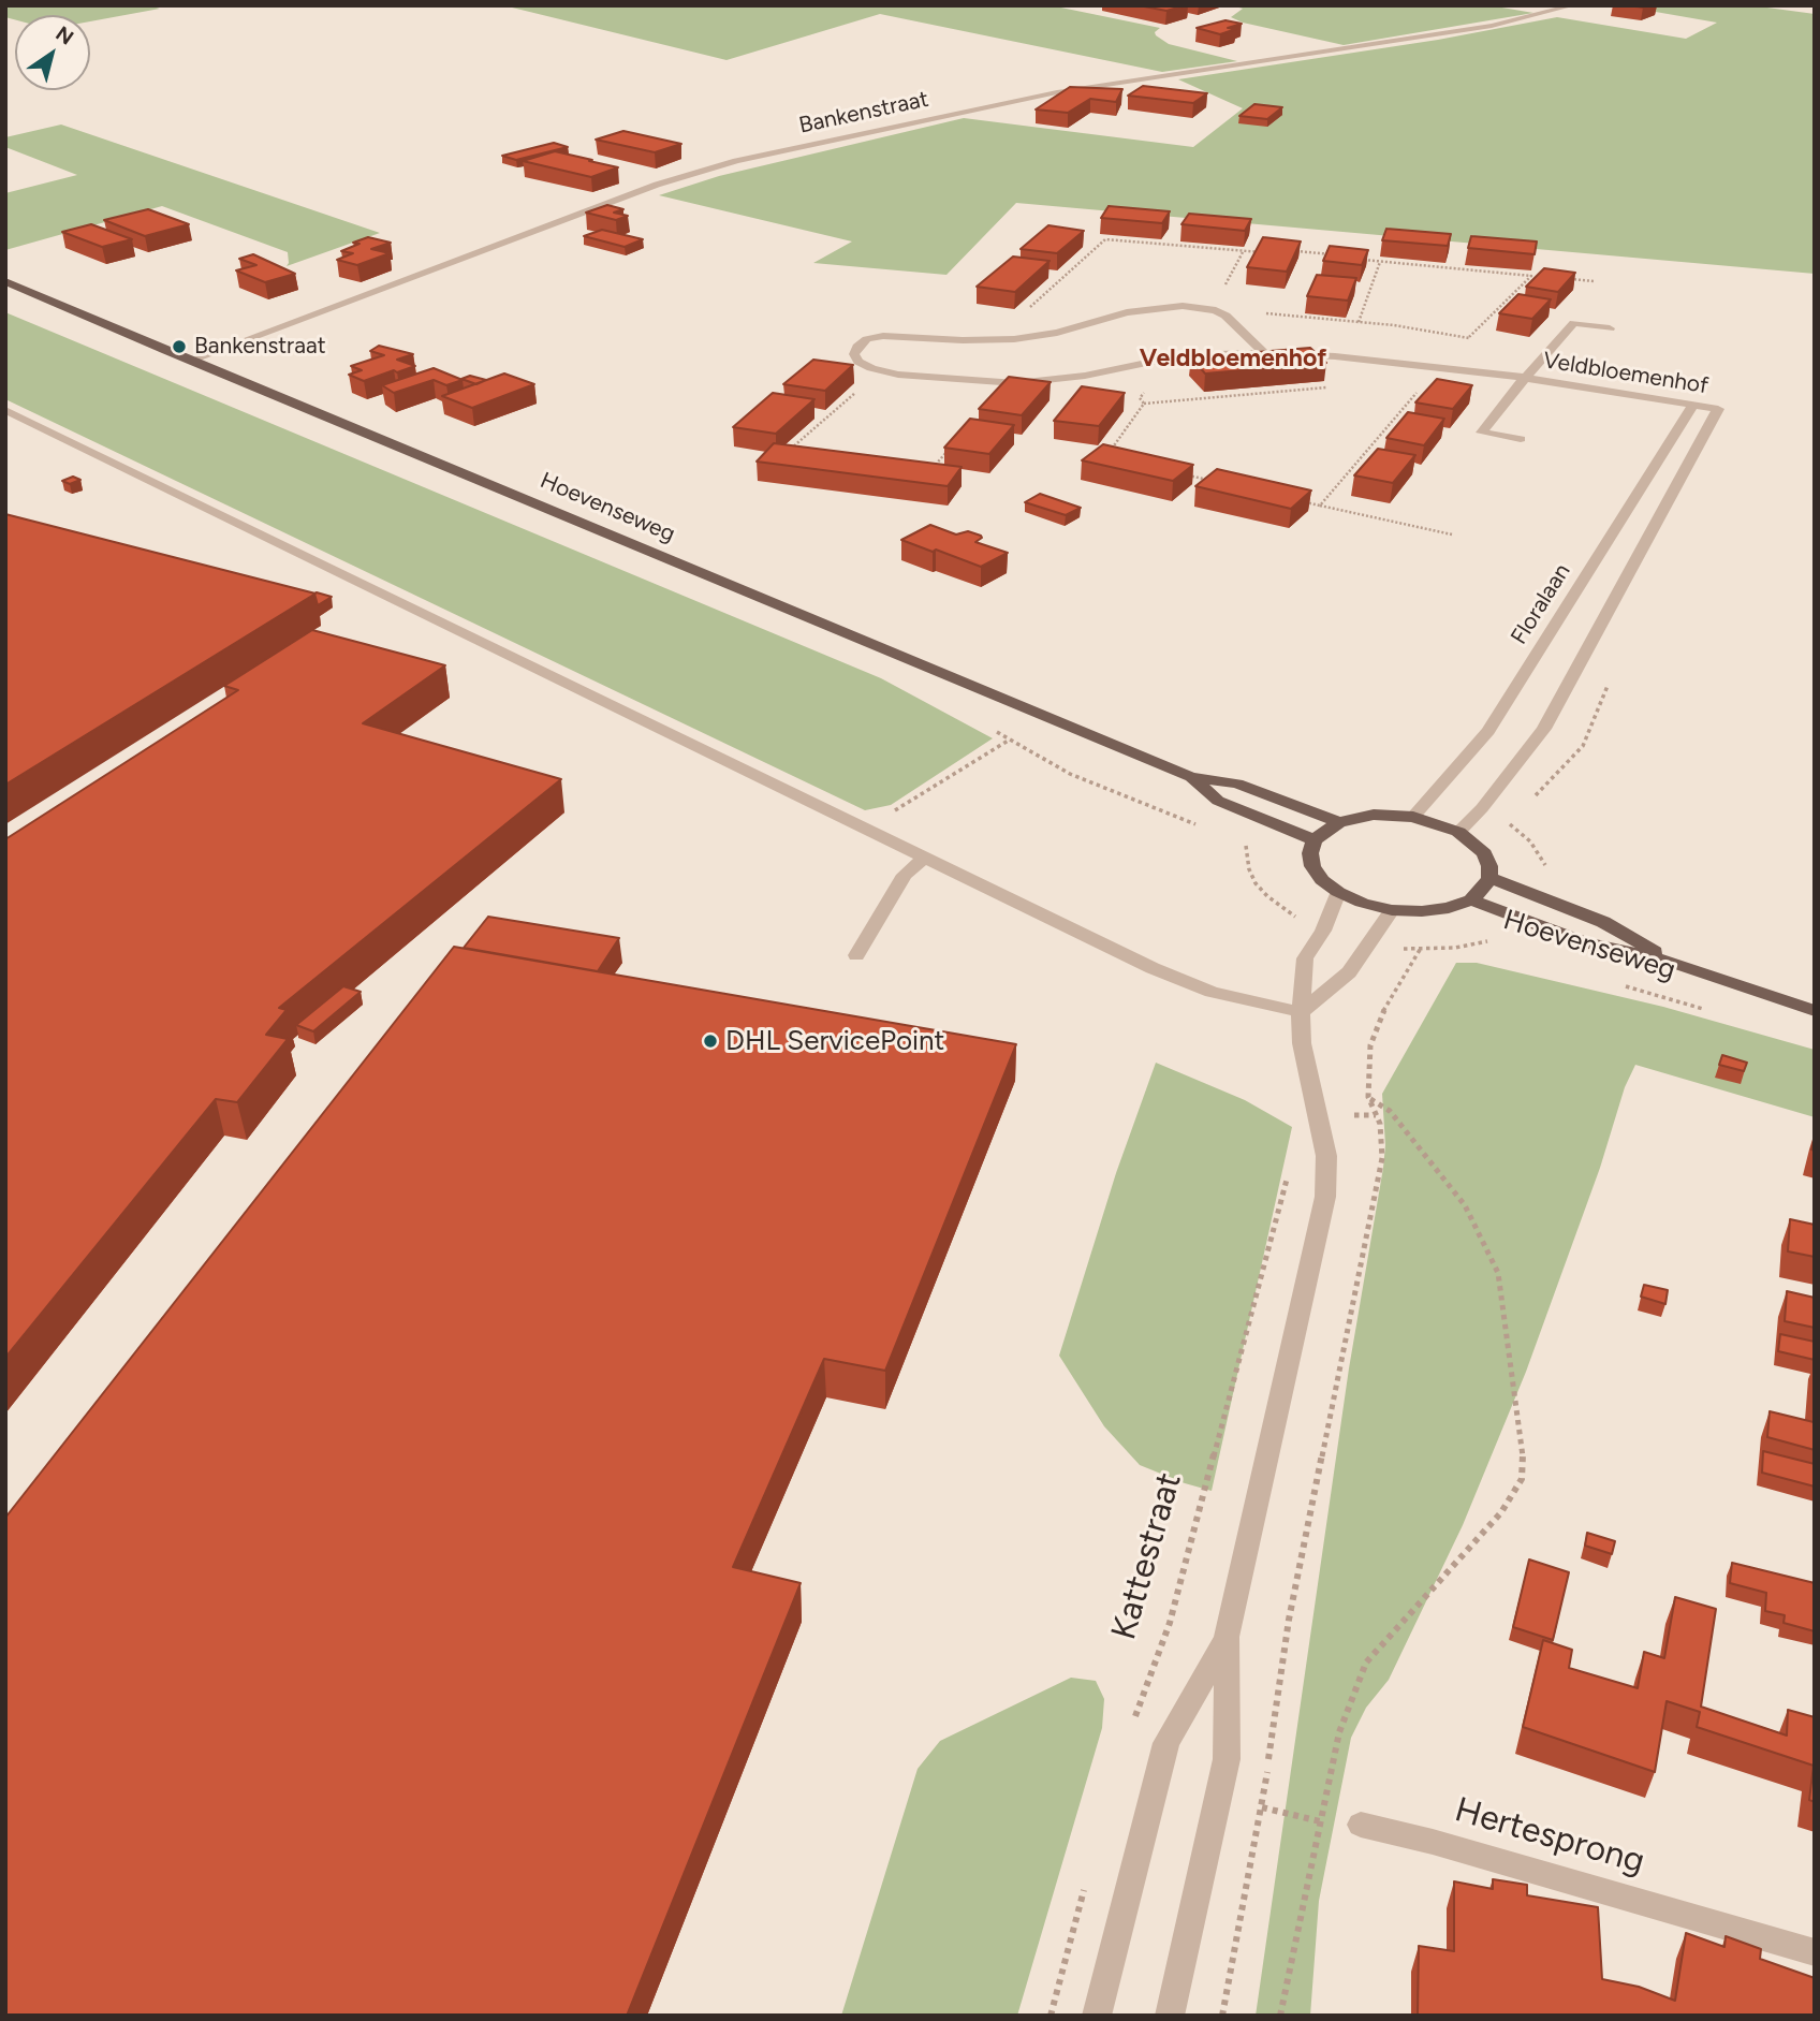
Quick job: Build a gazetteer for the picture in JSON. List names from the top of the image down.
{
  "streets": {
    "main road": ["Hoevenseweg"],
    "street": [
      "Bankenstraat",
      "Veldbloemenhof",
      "Floralaan",
      "Hertesprong"
    ],
    "path": ["Kattestraat"]
  },
  "crossings": [
    ["Bankenstraat", "Hoevenseweg"],
    ["Veldbloemenhof", "Floralaan"]
  ],
  "districts": ["Veldbloemenhof"],
  "places": ["Bankenstraat", "DHL ServicePoint"],
  "north": "top right"
}
